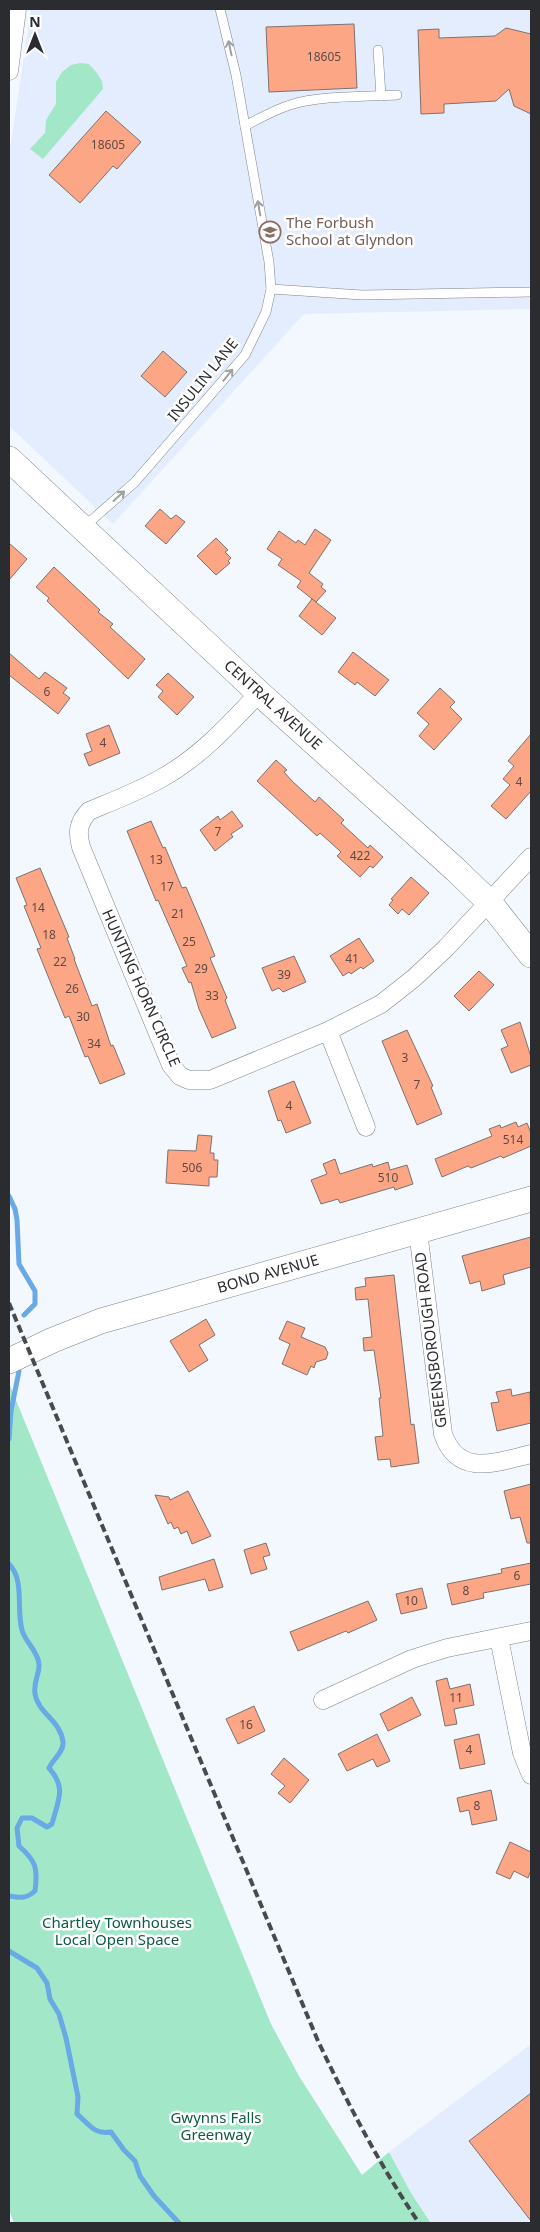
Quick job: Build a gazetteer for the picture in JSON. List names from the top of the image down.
{
  "streets": {
    "main road": ["CENTRAL AVENUE", "BOND AVENUE"],
    "street": ["HUNTING HORN CIRCLE", "GREENSBOROUGH ROAD"],
    "lane": ["INSULIN LANE"]
  },
  "crossings": [
    ["INSULIN LANE", "CENTRAL AVENUE"],
    ["CENTRAL AVENUE", "HUNTING HORN CIRCLE"],
    ["BOND AVENUE", "GREENSBOROUGH ROAD"]
  ],
  "one_way": ["INSULIN LANE"],
  "parks": ["Chartley Townhouses Local Open Space", "Gwynns Falls Greenway"],
  "places": {
    "school or university": ["The Forbush School at Glyndon"]
  },
  "house_numbers": [
    "18605",
    "18605",
    "6",
    "4",
    "4",
    "7",
    "422",
    "13",
    "17",
    "14",
    "21",
    "18",
    "25",
    "41",
    "22",
    "29",
    "39",
    "26",
    "33",
    "30",
    "34",
    "3",
    "7",
    "4",
    "514",
    "506",
    "510",
    "6",
    "8",
    "10",
    "11",
    "16",
    "4",
    "8"
  ],
  "north": "top"
}
